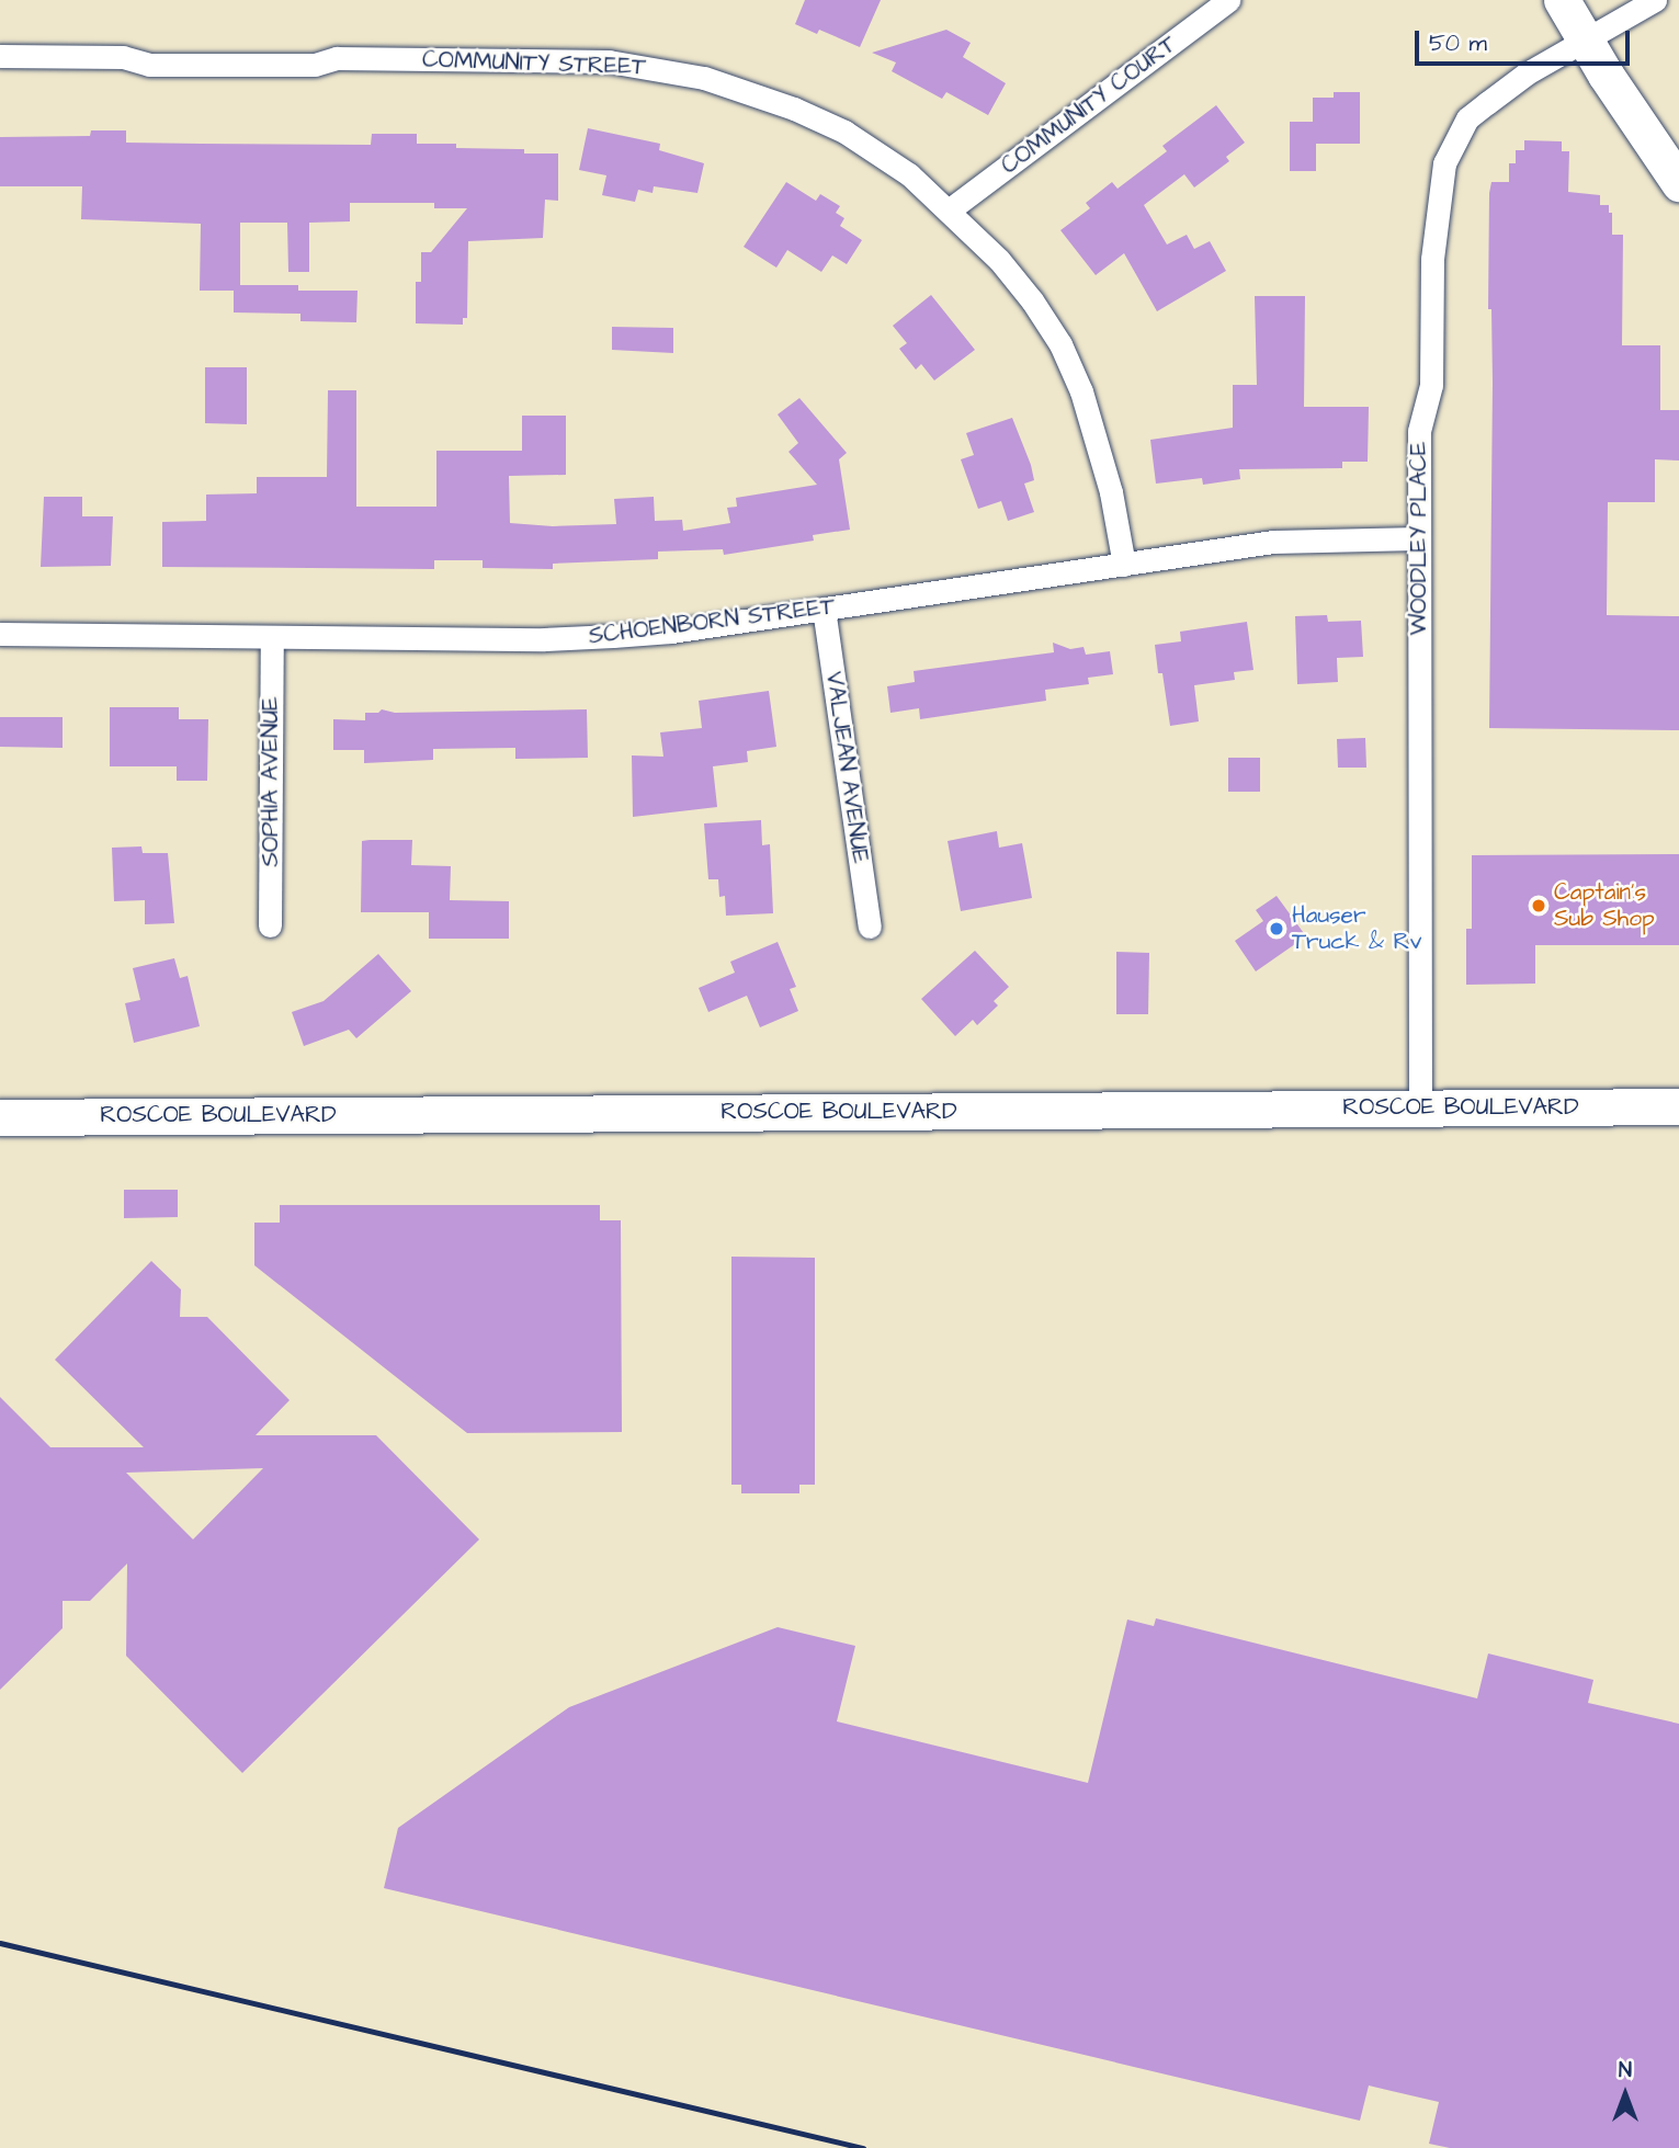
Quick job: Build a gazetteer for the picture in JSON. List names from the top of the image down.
{
  "streets": {
    "main road": ["ROSCOE BOULEVARD"],
    "street": [
      "COMMUNITY STREET",
      "COMMUNITY COURT",
      "WOODLEY PLACE",
      "SCHOENBORN STREET",
      "VALJEAN AVENUE",
      "SOPHIA AVENUE"
    ]
  },
  "crossings": [
    ["COMMUNITY STREET", "COMMUNITY COURT"],
    ["COMMUNITY STREET", "SCHOENBORN STREET"],
    ["WOODLEY PLACE", "SCHOENBORN STREET"],
    ["WOODLEY PLACE", "ROSCOE BOULEVARD"],
    ["SCHOENBORN STREET", "VALJEAN AVENUE"],
    ["SCHOENBORN STREET", "SOPHIA AVENUE"]
  ],
  "places": ["Captain's Sub Shop", "Hauser Truck & Rv"],
  "scale_bar": "50 m",
  "north": "top"
}
